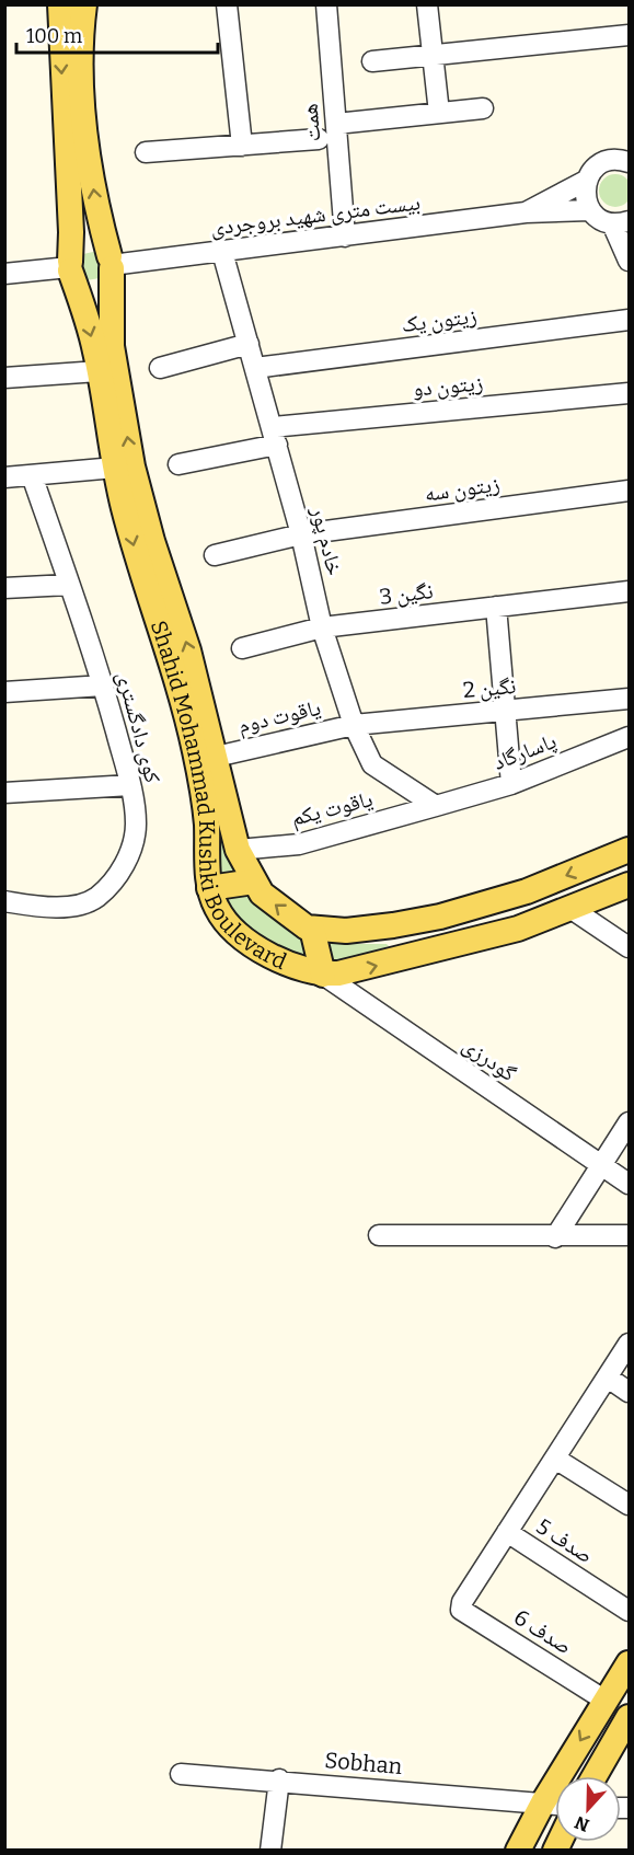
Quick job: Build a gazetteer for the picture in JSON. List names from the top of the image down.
{
  "streets": {
    "main road": ["Shahid Mohammad Kushki Boulevard"],
    "street": [
      "همت",
      "بیست متری شهید بروجردی",
      "زیتون یک",
      "زیتون دو",
      "زیتون سه",
      "خادم پور",
      "نگین 3",
      "نگین 2",
      "یاقوت دوم",
      "کوی دادگستری",
      "پاسارگاد",
      "یاقوت یکم",
      "گودرزی",
      "صدف 5",
      "صدف 6",
      "Sobhan"
    ]
  },
  "crossings": [
    ["همت", "بیست متری شهید بروجردی"],
    ["بیست متری شهید بروجردی", "خادم پور"],
    ["بیست متری شهید بروجردی", "Shahid Mohammad Kushki Boulevard"],
    ["زیتون یک", "خادم پور"],
    ["زیتون دو", "خادم پور"],
    ["زیتون سه", "خادم پور"],
    ["خادم پور", "نگین 3"],
    ["خادم پور", "نگین 2"],
    ["خادم پور", "یاقوت دوم"],
    ["خادم پور", "پاسارگاد"],
    ["خادم پور", "یاقوت یکم"],
    ["نگین 2", "یاقوت دوم"],
    ["یاقوت دوم", "Shahid Mohammad Kushki Boulevard"],
    ["پاسارگاد", "یاقوت یکم"],
    ["Shahid Mohammad Kushki Boulevard", "یاقوت یکم"],
    ["Shahid Mohammad Kushki Boulevard", "گودرزی"],
    ["صدف 5", "صدف 6"]
  ],
  "scale_bar": "100 m",
  "north": "bottom"
}
